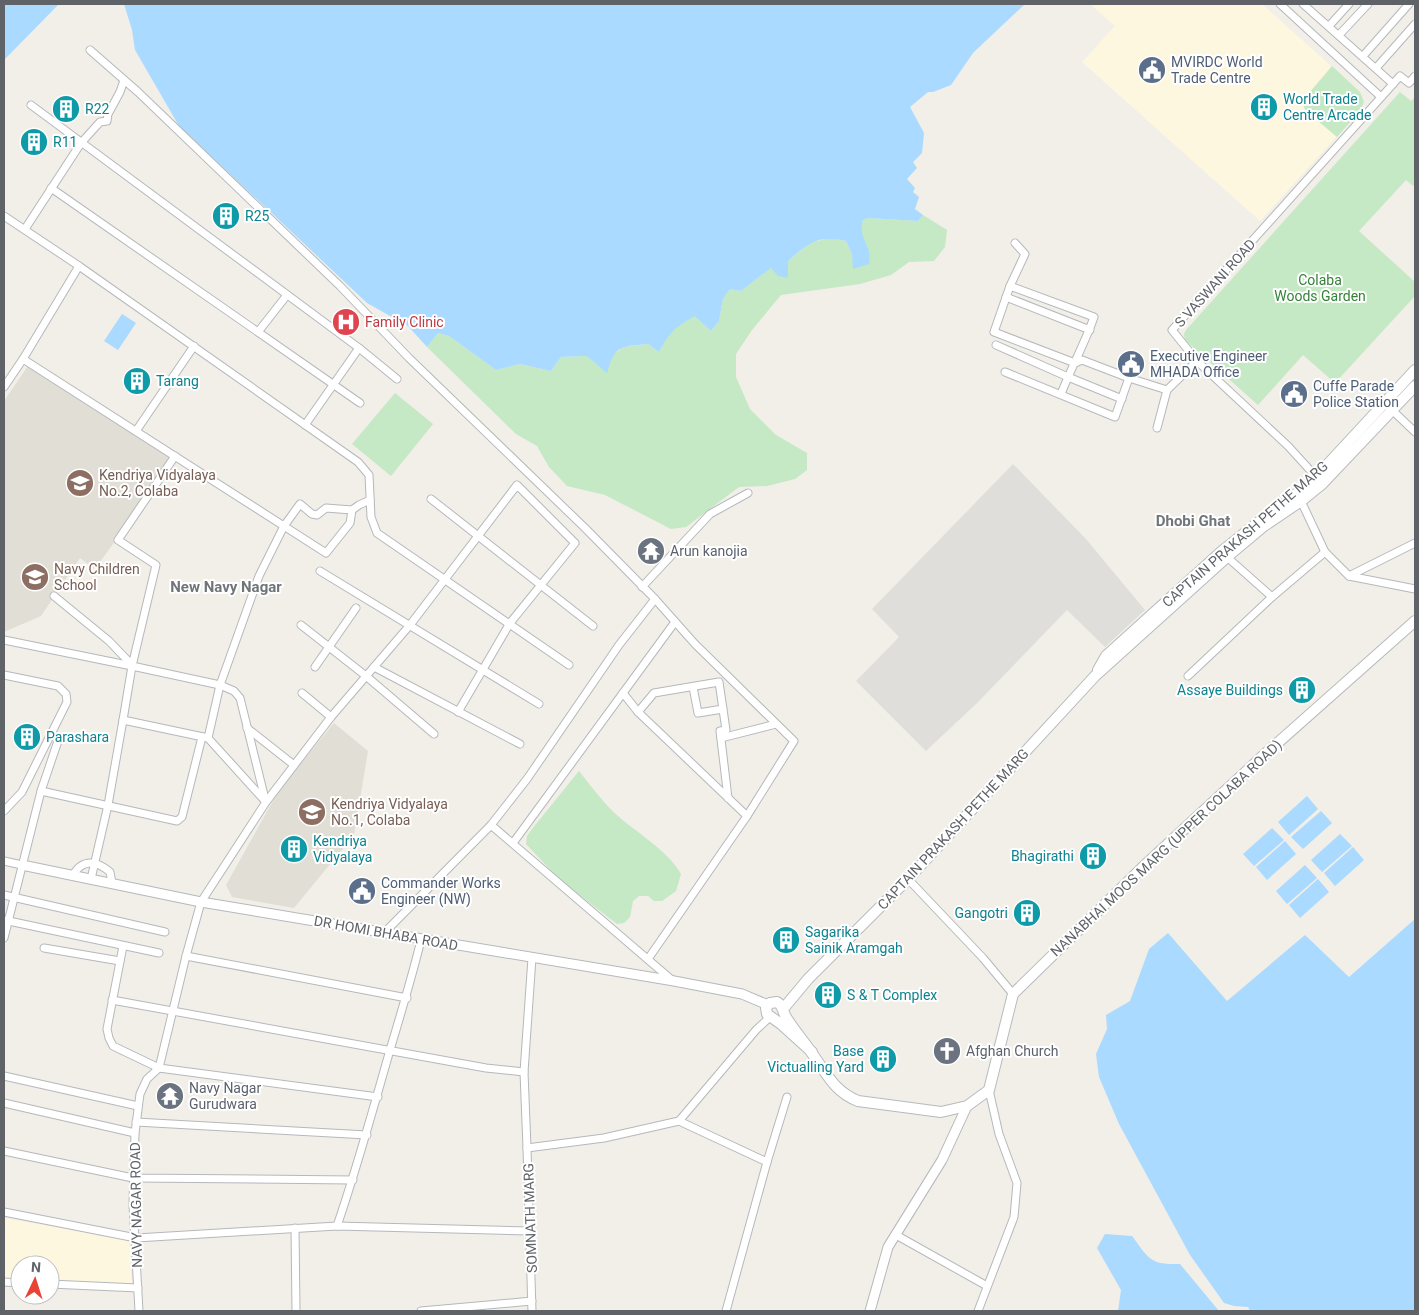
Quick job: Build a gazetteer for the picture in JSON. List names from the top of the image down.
{
  "streets": {
    "main road": ["CAPTAIN PRAKASH PETHE MARG", "NANABHAI MOOS MARG (UPPER COLABA ROAD)"],
    "street": [
      "S VASWANI ROAD",
      "DR HOMI BHABA ROAD",
      "NAVY NAGAR ROAD",
      "SOMNATH MARG"
    ]
  },
  "crossings": [
    ["S VASWANI ROAD", "CAPTAIN PRAKASH PETHE MARG"],
    ["CAPTAIN PRAKASH PETHE MARG", "DR HOMI BHABA ROAD"],
    ["DR HOMI BHABA ROAD", "NAVY NAGAR ROAD"]
  ],
  "districts": ["Dhobi Ghat", "New Navy Nagar"],
  "parks": ["Colaba Woods Garden"],
  "places": {
    "public building": [
      "MVIRDC World Trade Centre",
      "Executive Engineer MHADA Office",
      "Cuffe Parade Police Station",
      "Commander Works Engineer (NW)"
    ],
    "building": [
      "World Trade Centre Arcade",
      "R22",
      "R11",
      "R25",
      "Tarang",
      "Assaye Buildings",
      "Parashara",
      "Kendriya Vidyalaya",
      "Bhagirathi",
      "Gangotri",
      "Sagarika Sainik Aramgah",
      "S & T Complex",
      "Base Victualling Yard"
    ],
    "hospital": ["Family Clinic"],
    "school or university": ["Kendriya Vidyalaya No.2, Colaba", "Navy Children School", "Kendriya Vidyalaya No.1, Colaba"],
    "temple": ["Arun kanojia", "Navy Nagar Gurudwara"],
    "church": ["Afghan Church"]
  },
  "north": "top"
}
